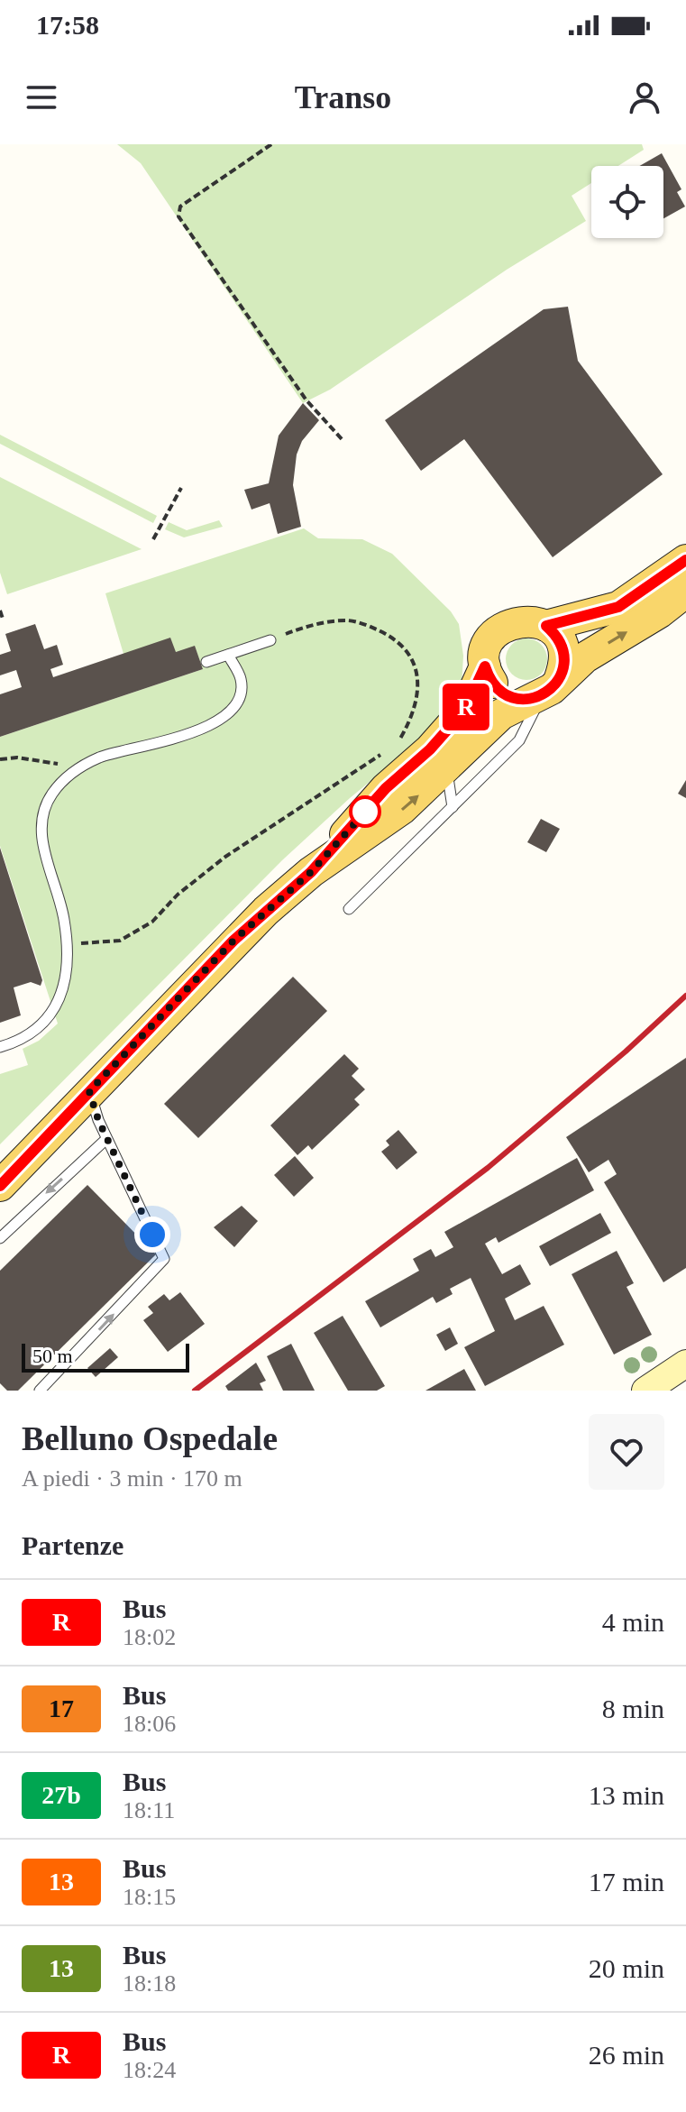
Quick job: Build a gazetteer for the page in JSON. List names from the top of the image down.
{
  "lines": ["bus line R"],
  "scale_bar": "50 m",
  "page": {
    "status": "17:58",
    "header": "Transo",
    "on_map": "R",
    "scale": "50 m",
    "heading": [
      ["Belluno Ospedale", "A piedi · 3 min · 170 m"],
      "Partenze"
    ],
    "list": [
      {
        "mark": "R",
        "name": "Bus",
        "note": "18:02",
        "value": "4 min"
      },
      {
        "mark": "17",
        "name": "Bus",
        "note": "18:06",
        "value": "8 min"
      },
      {
        "mark": "27b",
        "name": "Bus",
        "note": "18:11",
        "value": "13 min"
      },
      {
        "mark": "13",
        "name": "Bus",
        "note": "18:15",
        "value": "17 min"
      },
      {
        "mark": "13",
        "name": "Bus",
        "note": "18:18",
        "value": "20 min"
      },
      {
        "mark": "R",
        "name": "Bus",
        "note": "18:24",
        "value": "26 min"
      }
    ]
  }
}
